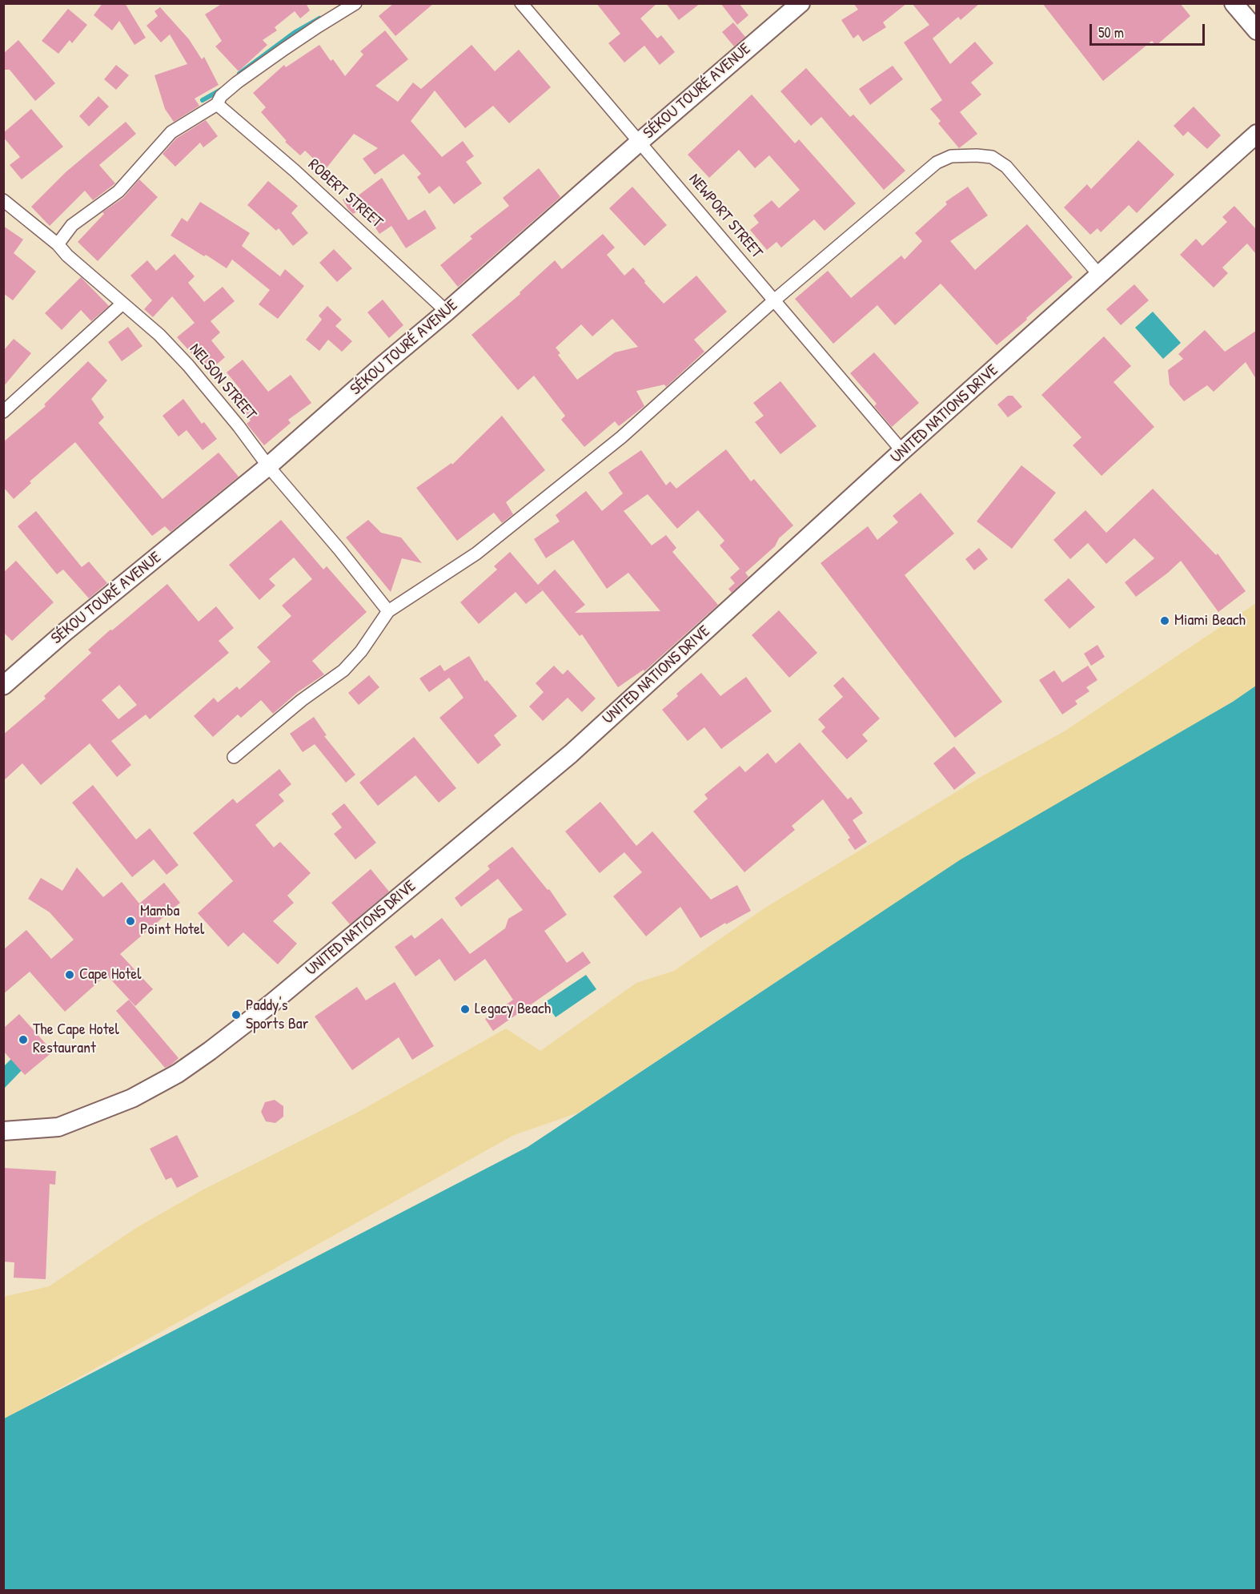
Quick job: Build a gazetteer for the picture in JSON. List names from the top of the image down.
{
  "streets": {
    "street": [
      "SÉKOU TOURÉ AVENUE",
      "ROBERT STREET",
      "NEWPORT STREET",
      "NELSON STREET",
      "UNITED NATIONS DRIVE"
    ]
  },
  "crossings": [
    ["SÉKOU TOURÉ AVENUE", "ROBERT STREET"],
    ["SÉKOU TOURÉ AVENUE", "NEWPORT STREET"],
    ["SÉKOU TOURÉ AVENUE", "NELSON STREET"],
    ["NEWPORT STREET", "UNITED NATIONS DRIVE"]
  ],
  "places": [
    "Miami Beach",
    "Mamba Point Hotel",
    "Cape Hotel",
    "Legacy Beach",
    "Paddy's Sports Bar",
    "The Cape Hotel Restaurant"
  ],
  "scale_bar": "50 m"
}
